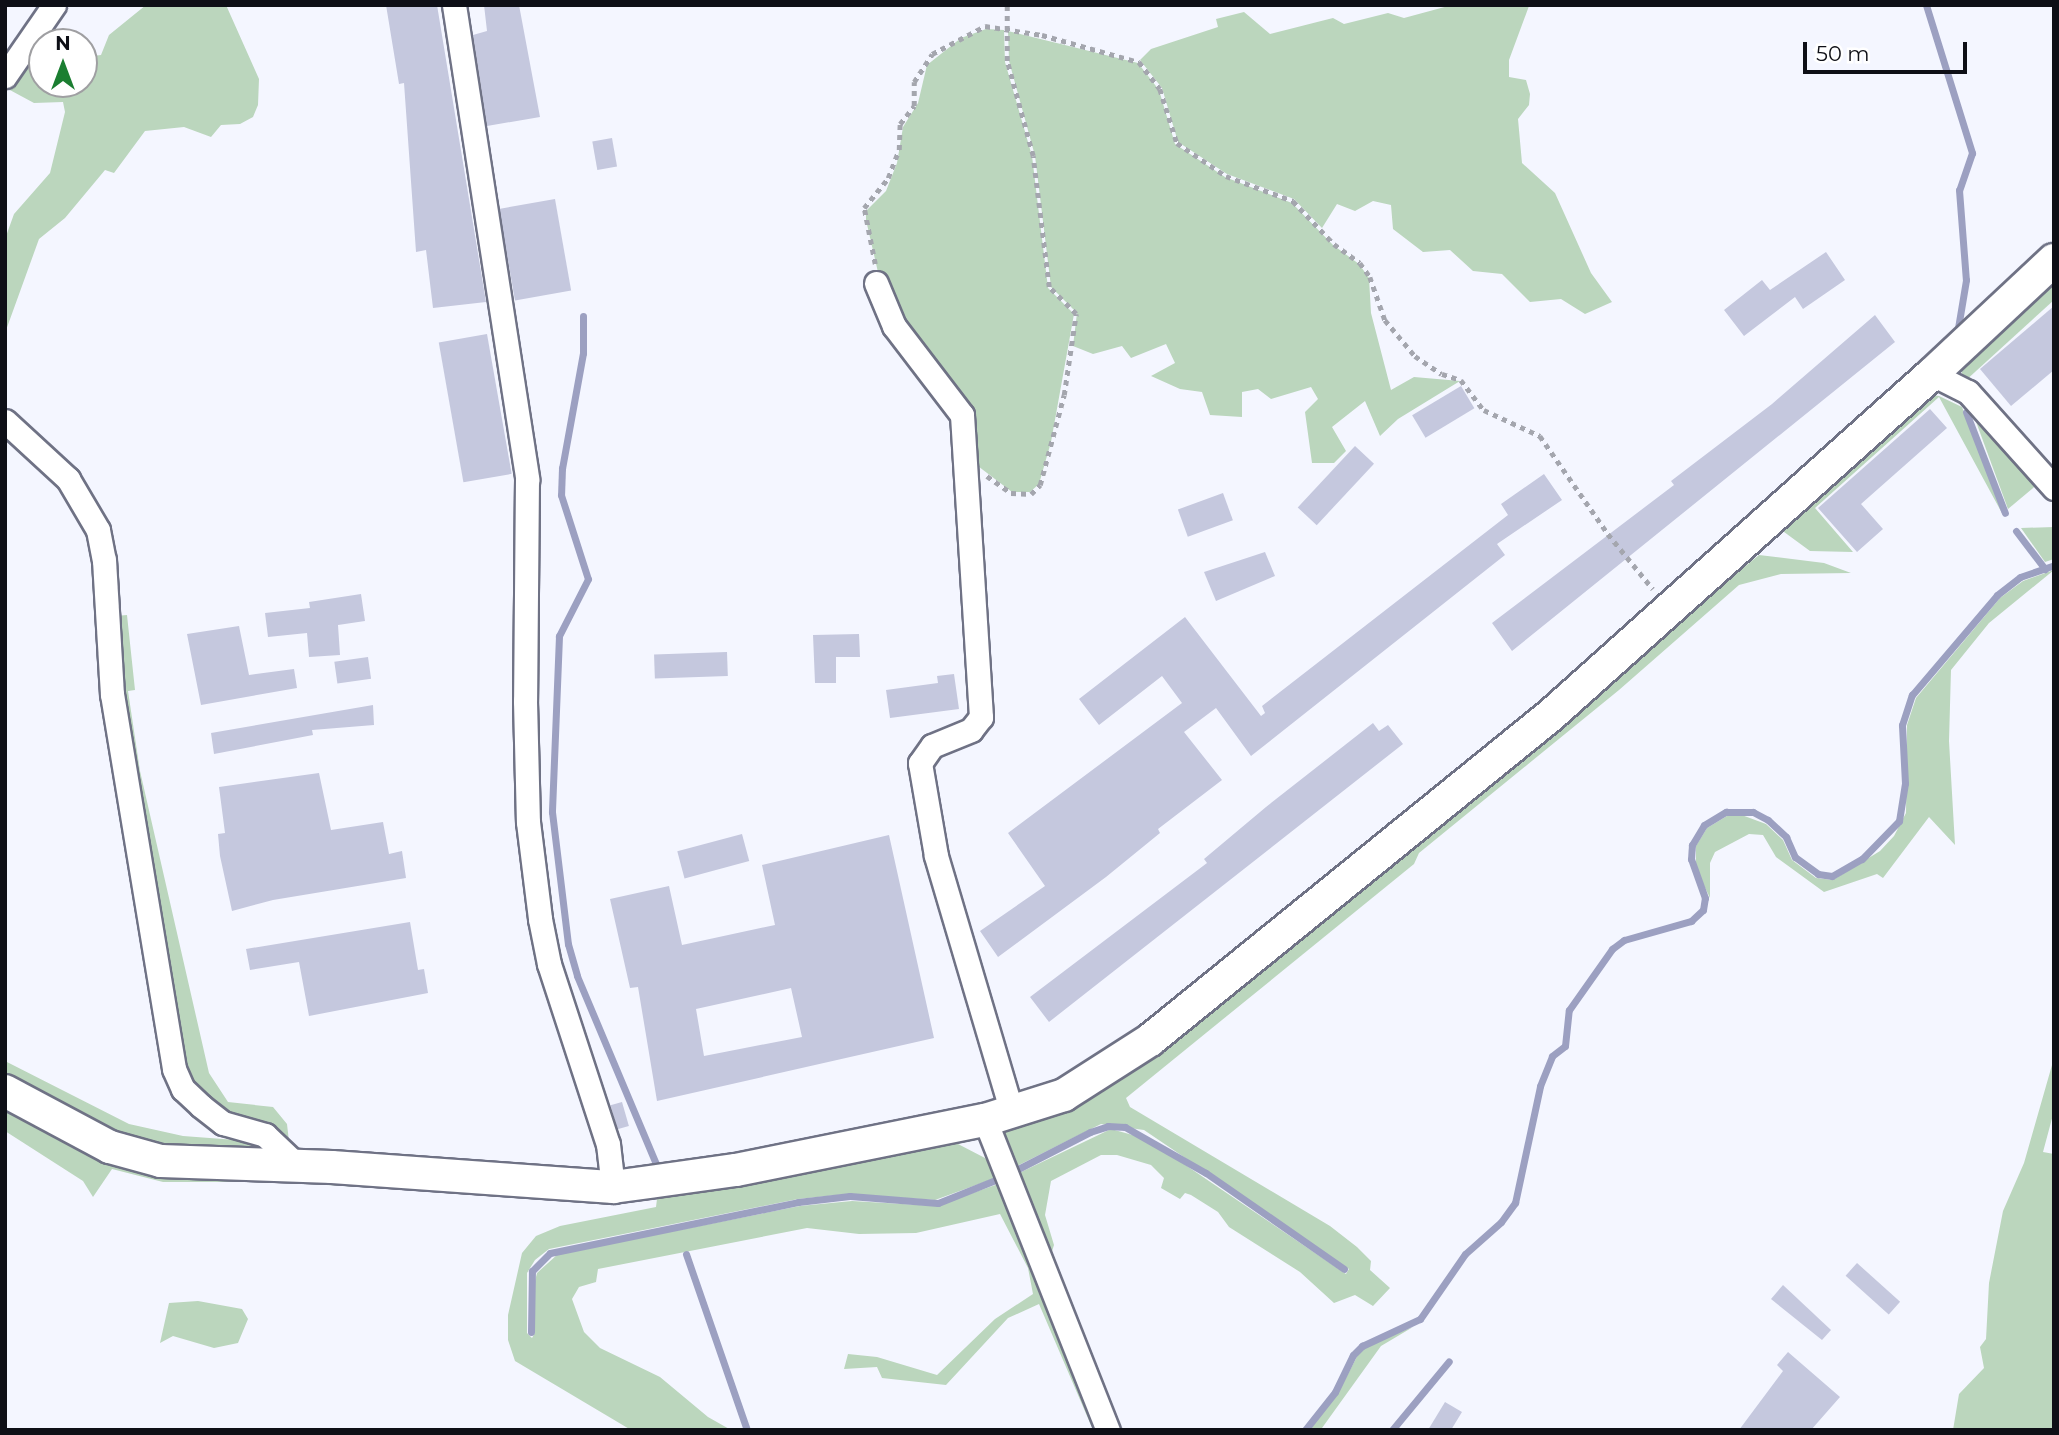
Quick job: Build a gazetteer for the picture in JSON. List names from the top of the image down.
{
  "scale_bar": "50 m",
  "north": "top"
}
